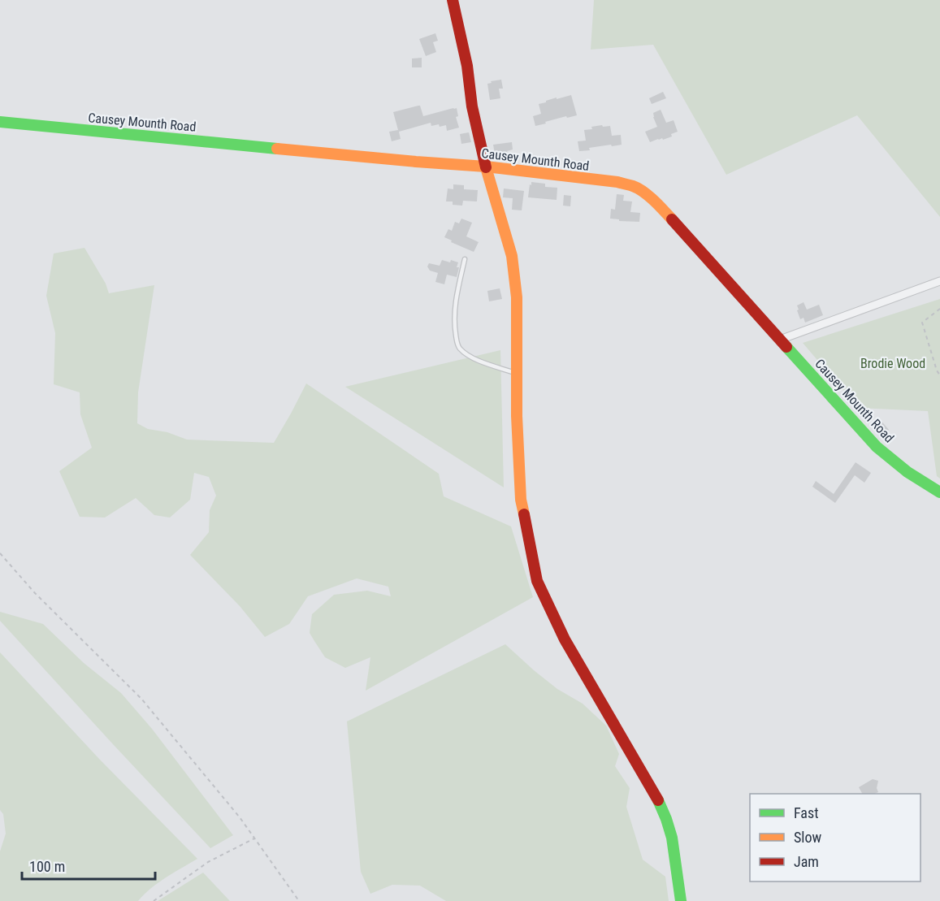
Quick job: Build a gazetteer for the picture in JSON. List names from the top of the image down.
{
  "streets": {
    "street": ["Causey Mounth Road"]
  },
  "parks": ["Brodie Wood"],
  "legend": ["Fast", "Slow", "Jam"],
  "scale_bar": "100 m"
}
